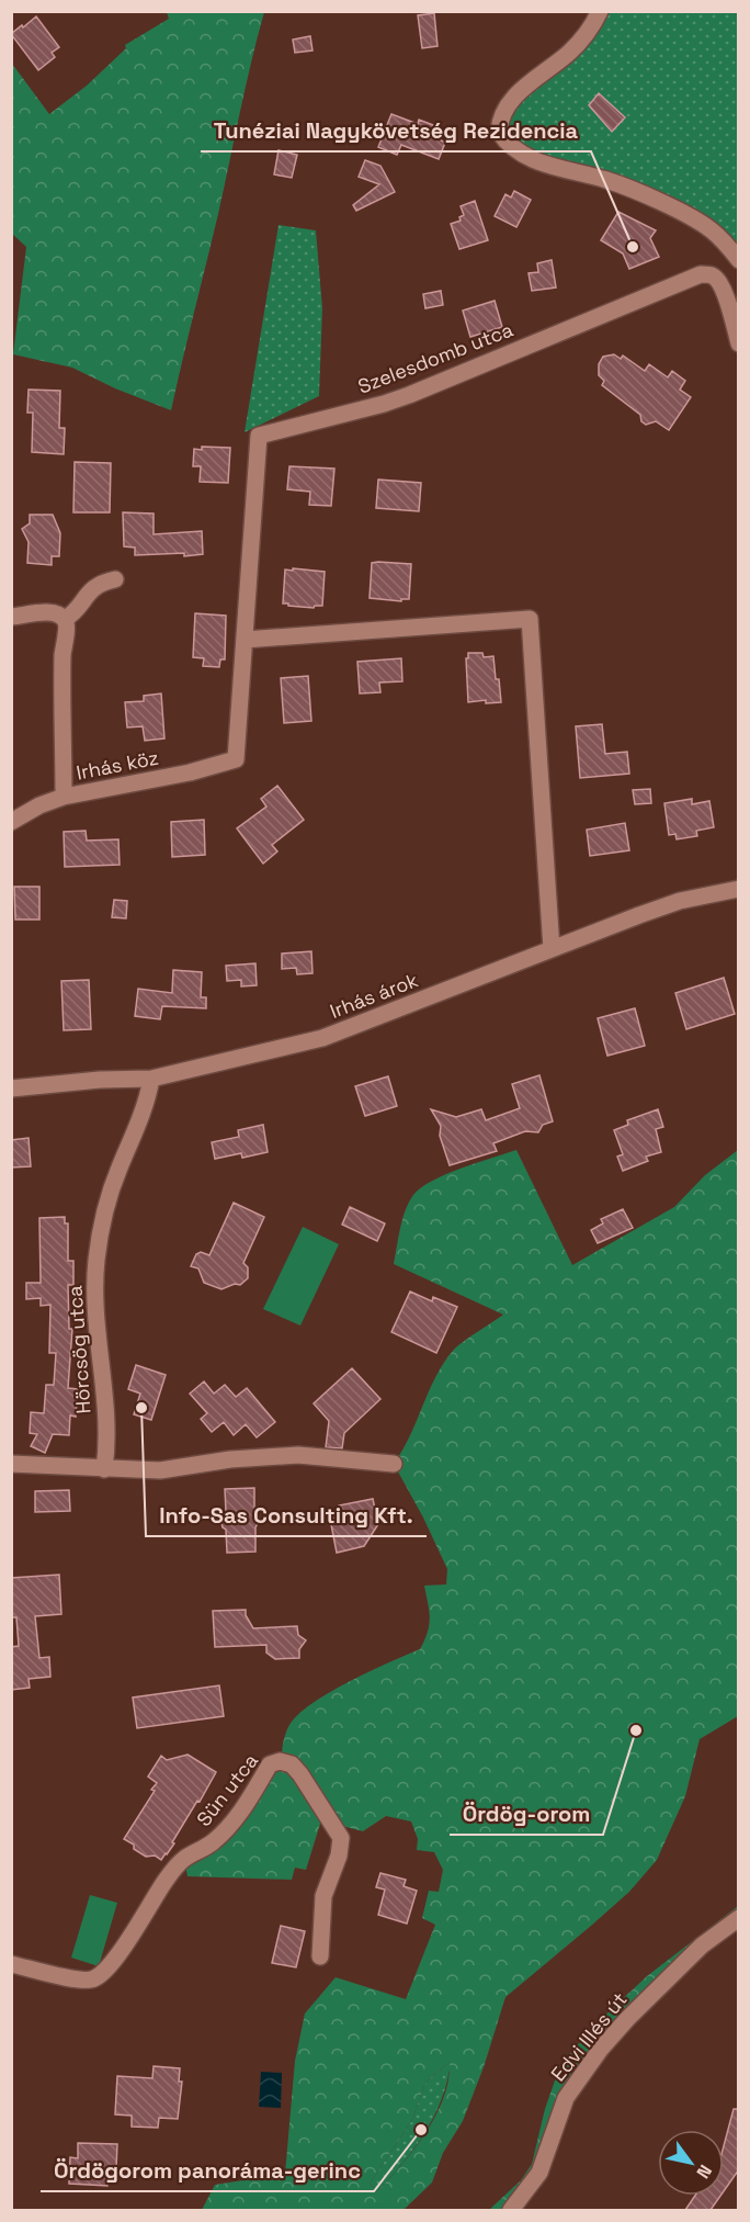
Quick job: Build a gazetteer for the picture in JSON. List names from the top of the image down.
{
  "streets": {
    "street": [
      "Szelesdomb utca",
      "Irhás köz",
      "Irhás árok",
      "Hörcsög utca",
      "Sün utca",
      "Edvi Illés út"
    ]
  },
  "crossings": [
    ["Szelesdomb utca", "Irhás köz"],
    ["Irhás árok", "Hörcsög utca"]
  ],
  "places": [
    "Tunéziai Nagykövetség Rezidencia",
    "Info-Sas Consulting Kft.",
    "Ördög-orom",
    "Ördögorom panoráma-gerinc"
  ],
  "north": "bottom right"
}
